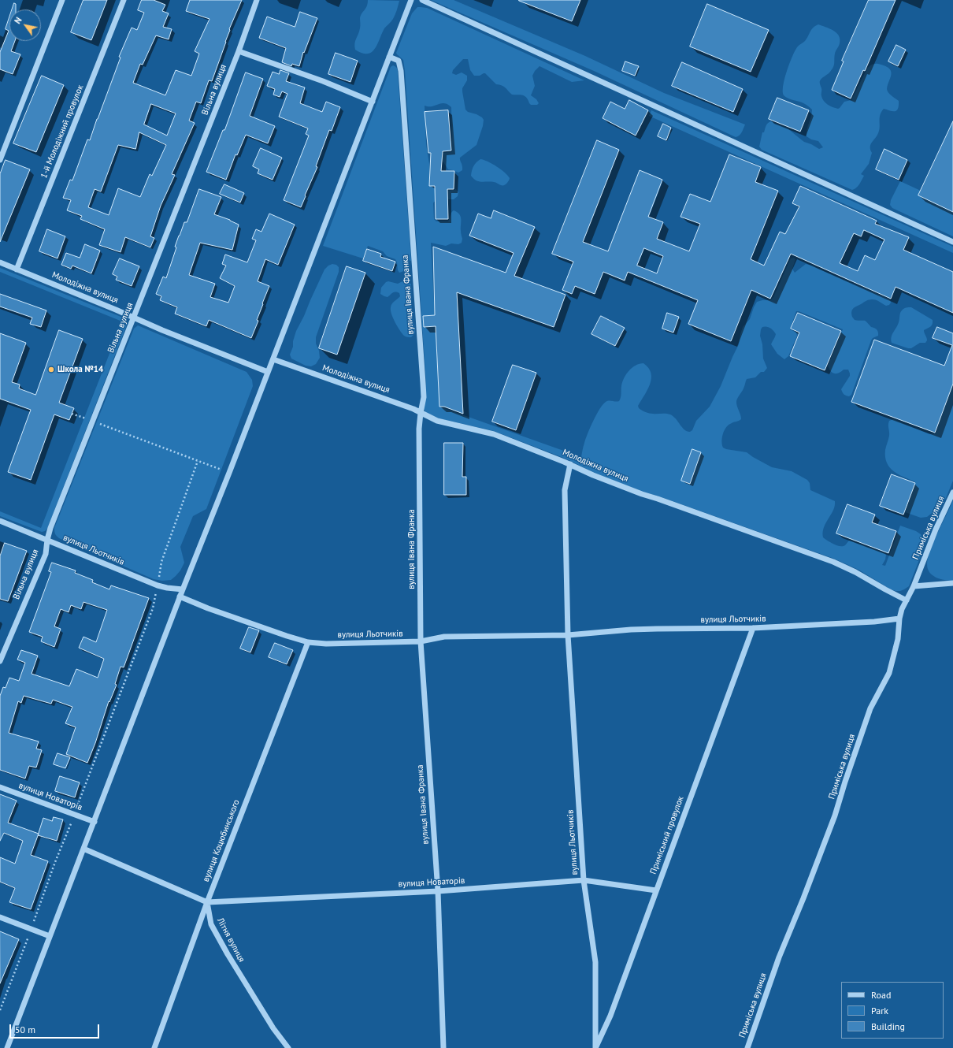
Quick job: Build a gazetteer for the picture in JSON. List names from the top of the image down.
{
  "streets": {
    "street": [
      "Вільна вулиця",
      "1-й Молодіжний провулок",
      "Молодіжна вулиця",
      "вулиця Івана Франка",
      "Приміська вулиця",
      "вулиця Льотчиків",
      "вулиця Новаторів",
      "Приміський провулок",
      "вулиця Коцюбинського",
      "Літня вулиця"
    ]
  },
  "crossings": [
    ["Вільна вулиця", "Молодіжна вулиця"],
    ["Вільна вулиця", "вулиця Льотчиків"],
    ["1-й Молодіжний провулок", "Молодіжна вулиця"],
    ["Молодіжна вулиця", "вулиця Івана Франка"],
    ["Молодіжна вулиця", "Приміська вулиця"],
    ["Молодіжна вулиця", "вулиця Льотчиків"],
    ["вулиця Івана Франка", "вулиця Льотчиків"],
    ["вулиця Івана Франка", "вулиця Новаторів"],
    ["Приміська вулиця", "вулиця Льотчиків"],
    ["вулиця Льотчиків", "вулиця Новаторів"],
    ["вулиця Льотчиків", "Приміський провулок"],
    ["вулиця Льотчиків", "вулиця Коцюбинського"],
    ["вулиця Новаторів", "Приміський провулок"],
    ["вулиця Новаторів", "вулиця Коцюбинського"],
    ["вулиця Новаторів", "Літня вулиця"],
    ["вулиця Коцюбинського", "Літня вулиця"]
  ],
  "places": ["Школа №14"],
  "legend": ["Road", "Park", "Building"],
  "scale_bar": "50 m",
  "north": "top left"
}
